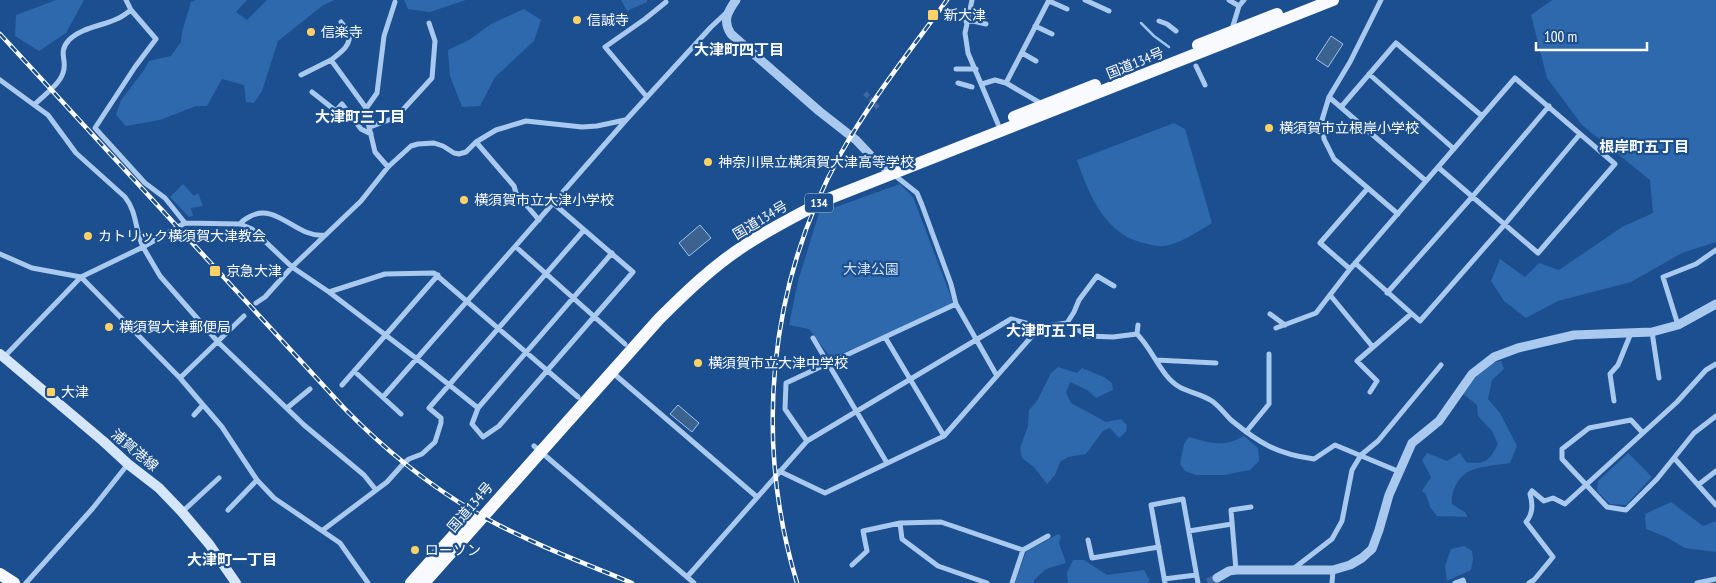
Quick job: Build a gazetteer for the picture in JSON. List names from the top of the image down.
{
  "streets": {
    "highway": ["国道134号", "134"],
    "main road": ["浦賀港線"]
  },
  "districts": [
    "大津町四丁目",
    "大津町三丁目",
    "根岸町五丁目",
    "大津町五丁目",
    "大津町一丁目"
  ],
  "parks": ["大津公園"],
  "places": {
    "transit": ["新大津", "京急大津", "大津"],
    "other": [
      "信誠寺",
      "信楽寺",
      "横須賀市立根岸小学校",
      "神奈川県立横須賀大津高等学校",
      "横須賀市立大津小学校",
      "カトリック横須賀大津教会",
      "横須賀大津郵便局",
      "横須賀市立大津中学校",
      "ローソン"
    ]
  },
  "scale_bar": "100 m"
}
